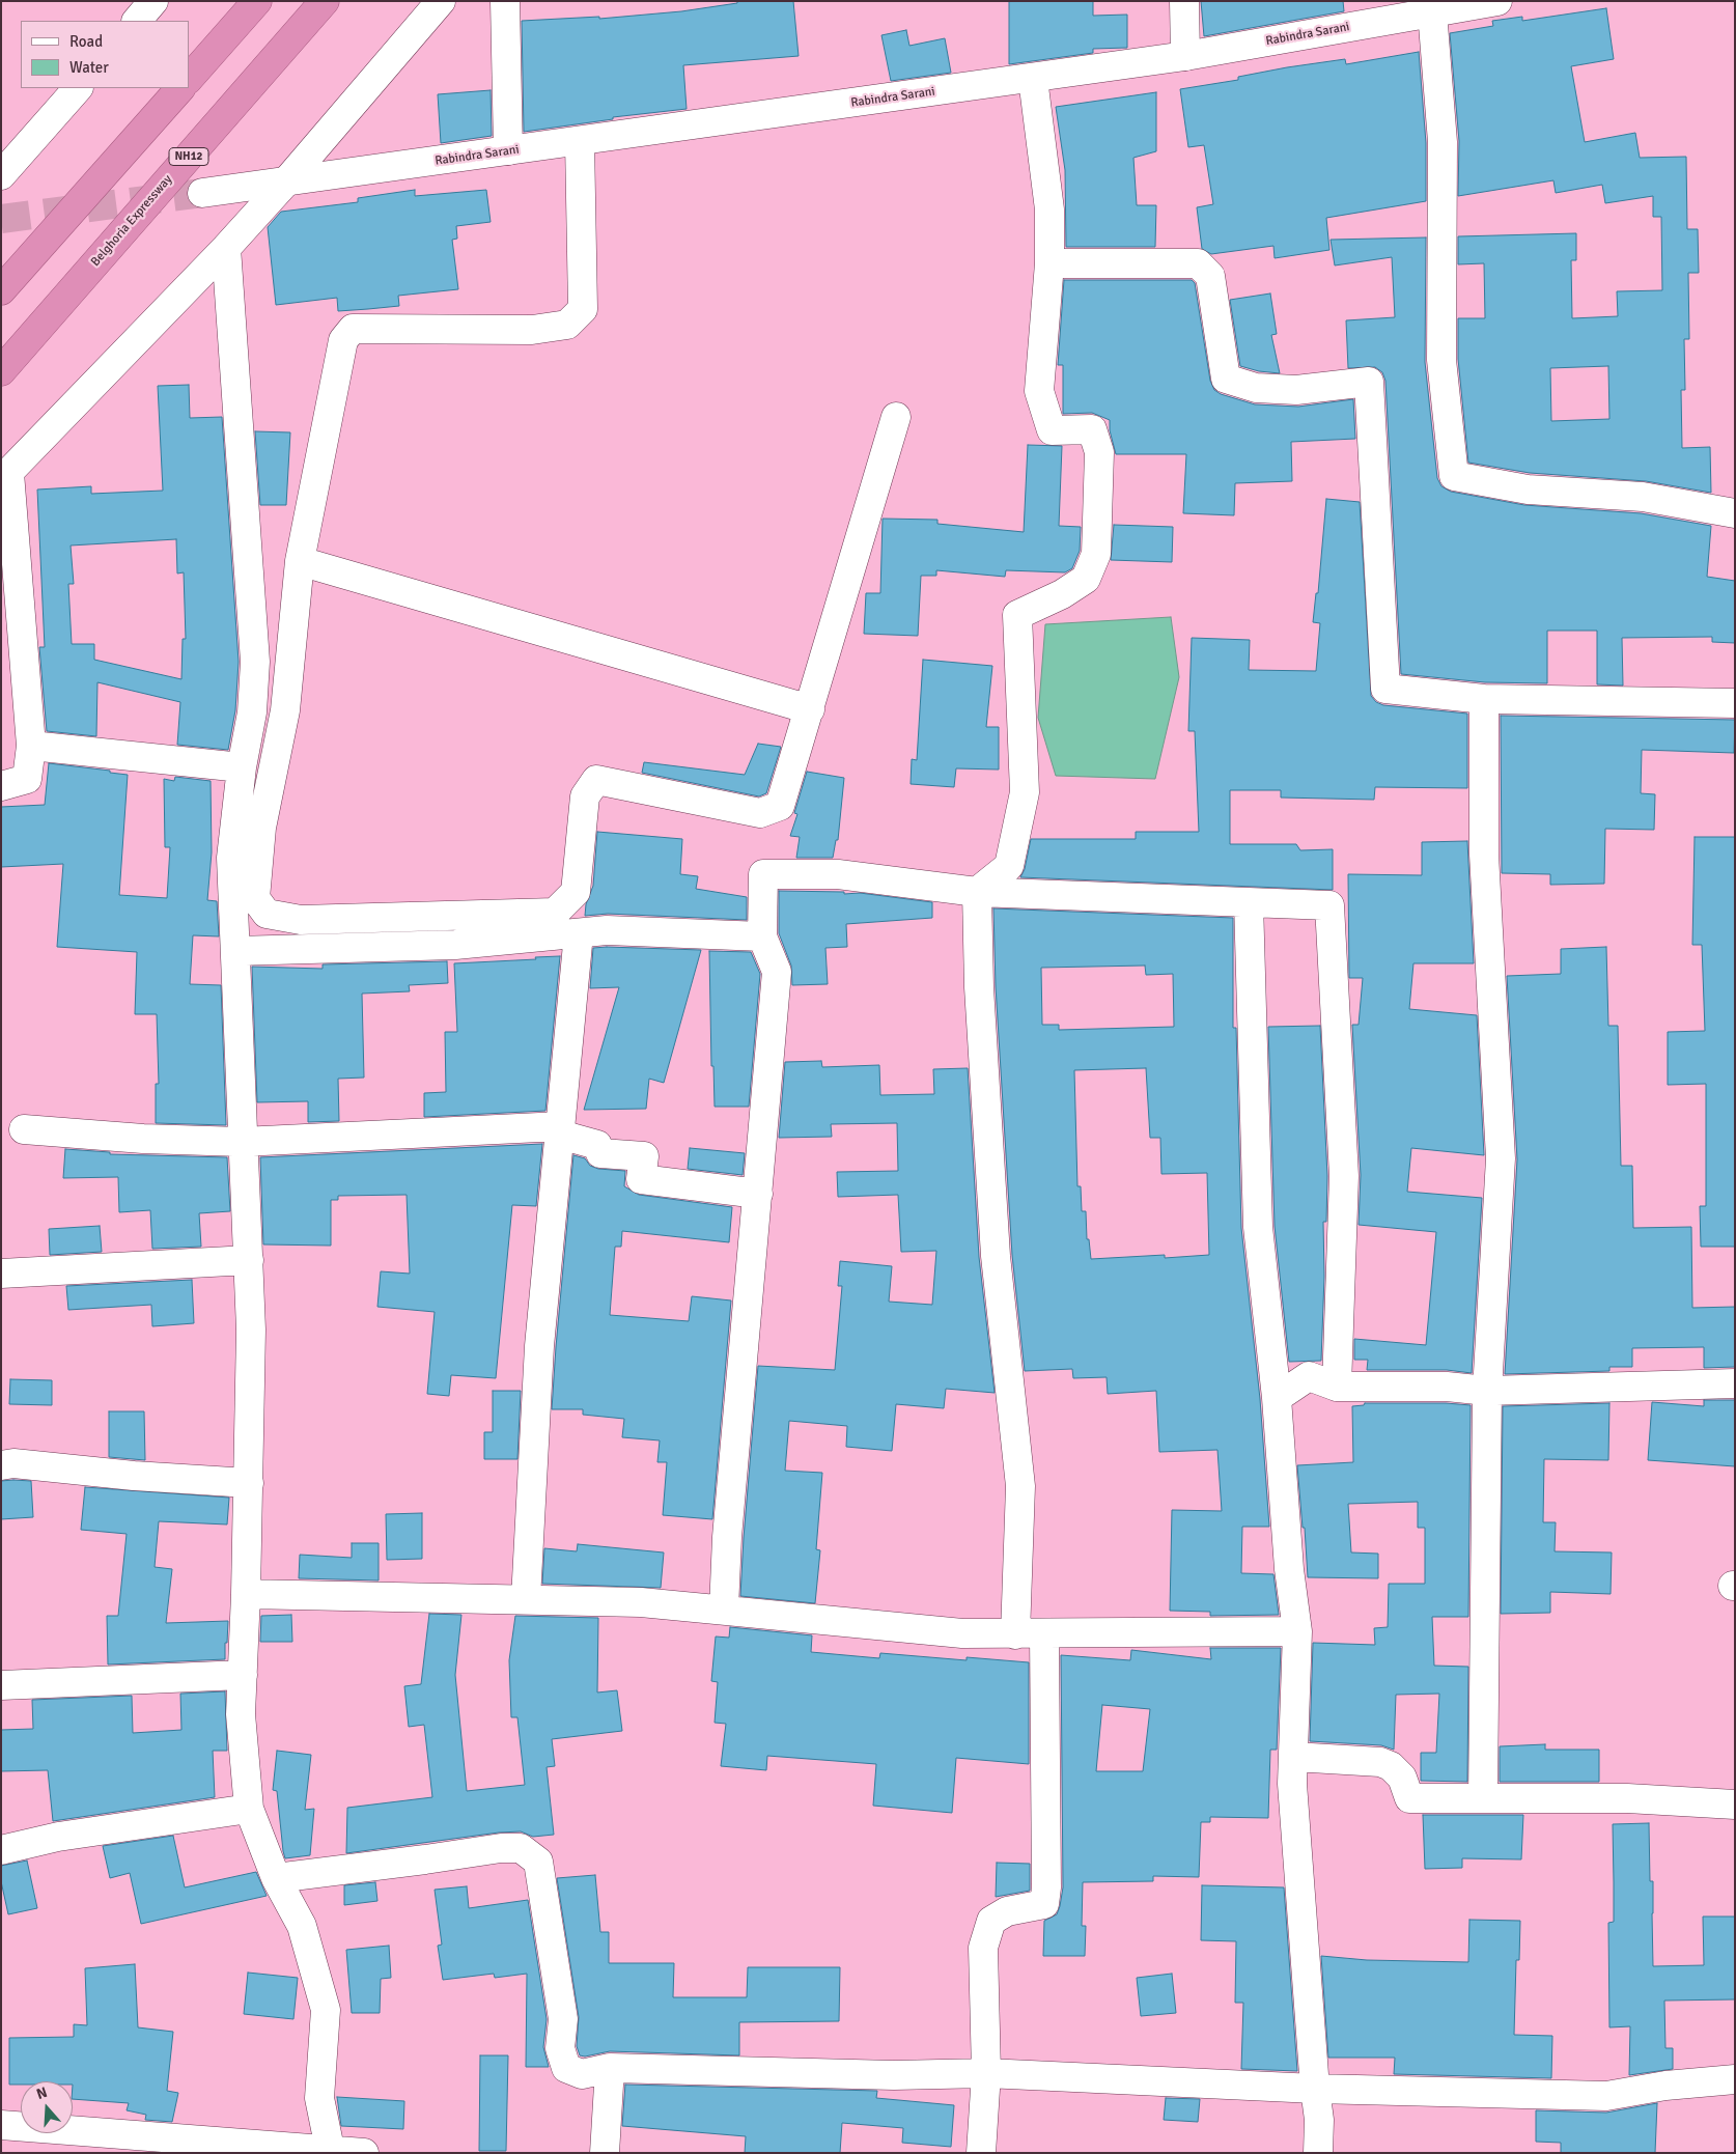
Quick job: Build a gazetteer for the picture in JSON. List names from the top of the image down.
{
  "streets": {
    "highway": ["NH12", "Belghoria Expressway"],
    "street": ["Rabindra Sarani"]
  },
  "legend": ["Road", "Water"],
  "north": "top"
}
